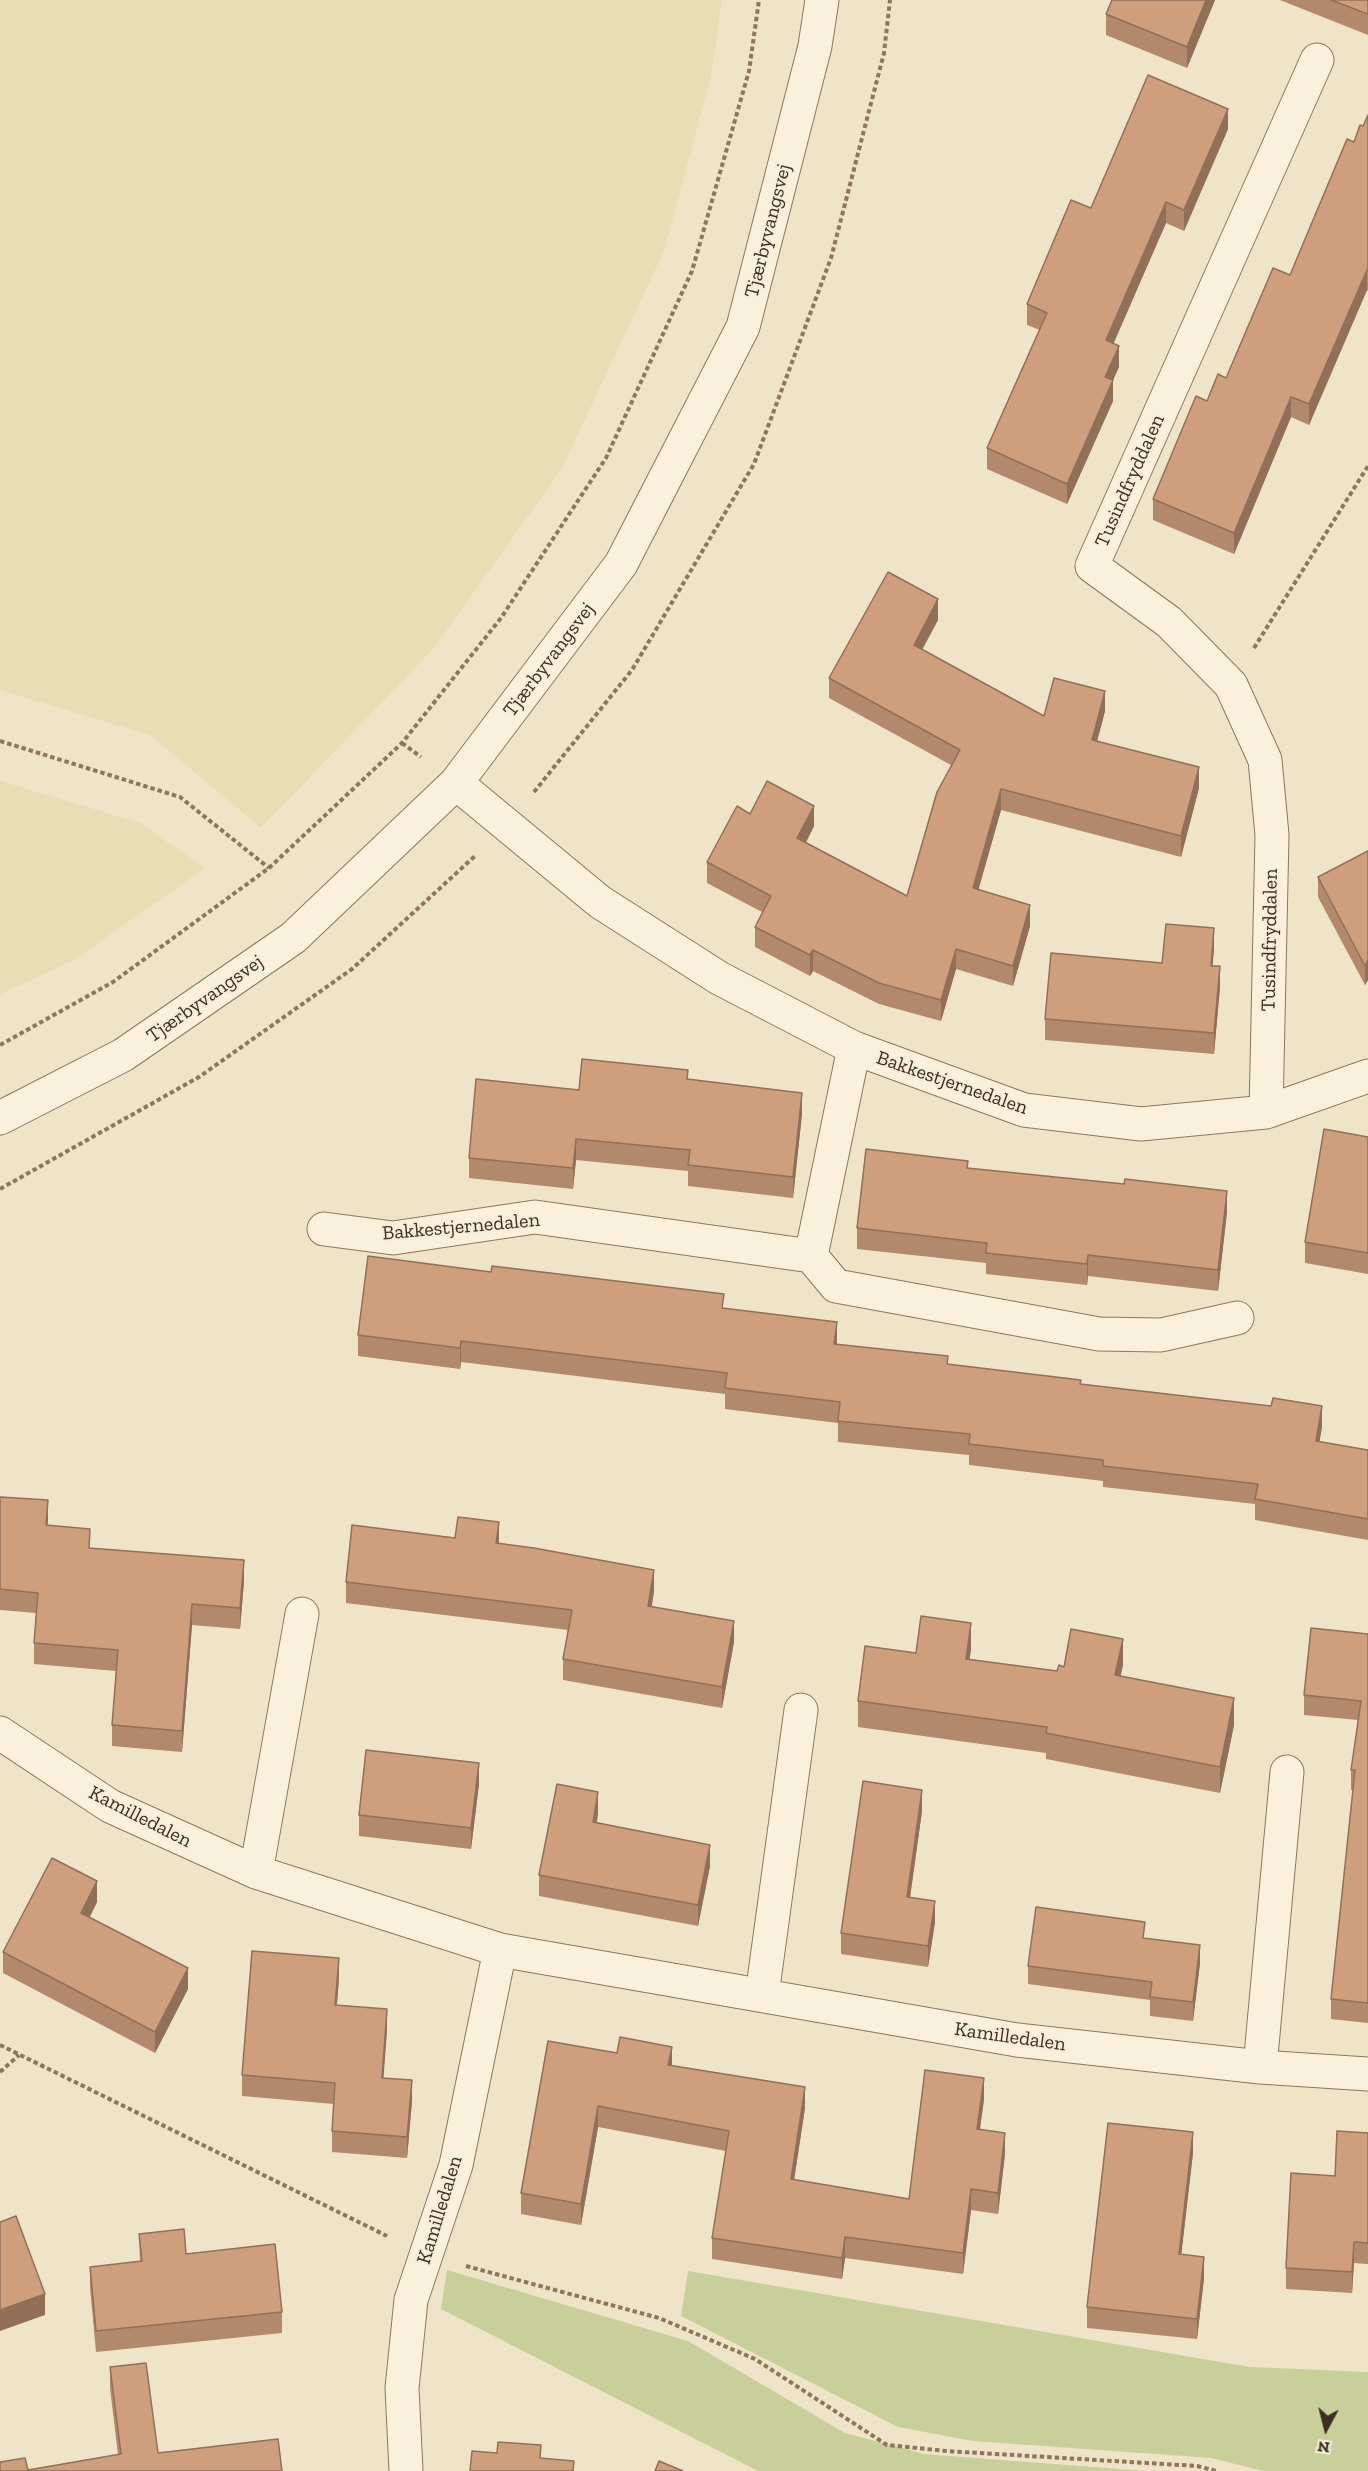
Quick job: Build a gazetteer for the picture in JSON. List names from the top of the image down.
{
  "streets": {
    "street": [
      "Tjærbyvangsvej",
      "Tusindfryddalen",
      "Bakkestjernedalen",
      "Kamilledalen"
    ]
  },
  "crossings": [
    ["Tjærbyvangsvej", "Bakkestjernedalen"],
    ["Tusindfryddalen", "Bakkestjernedalen"]
  ],
  "north": "bottom"
}
